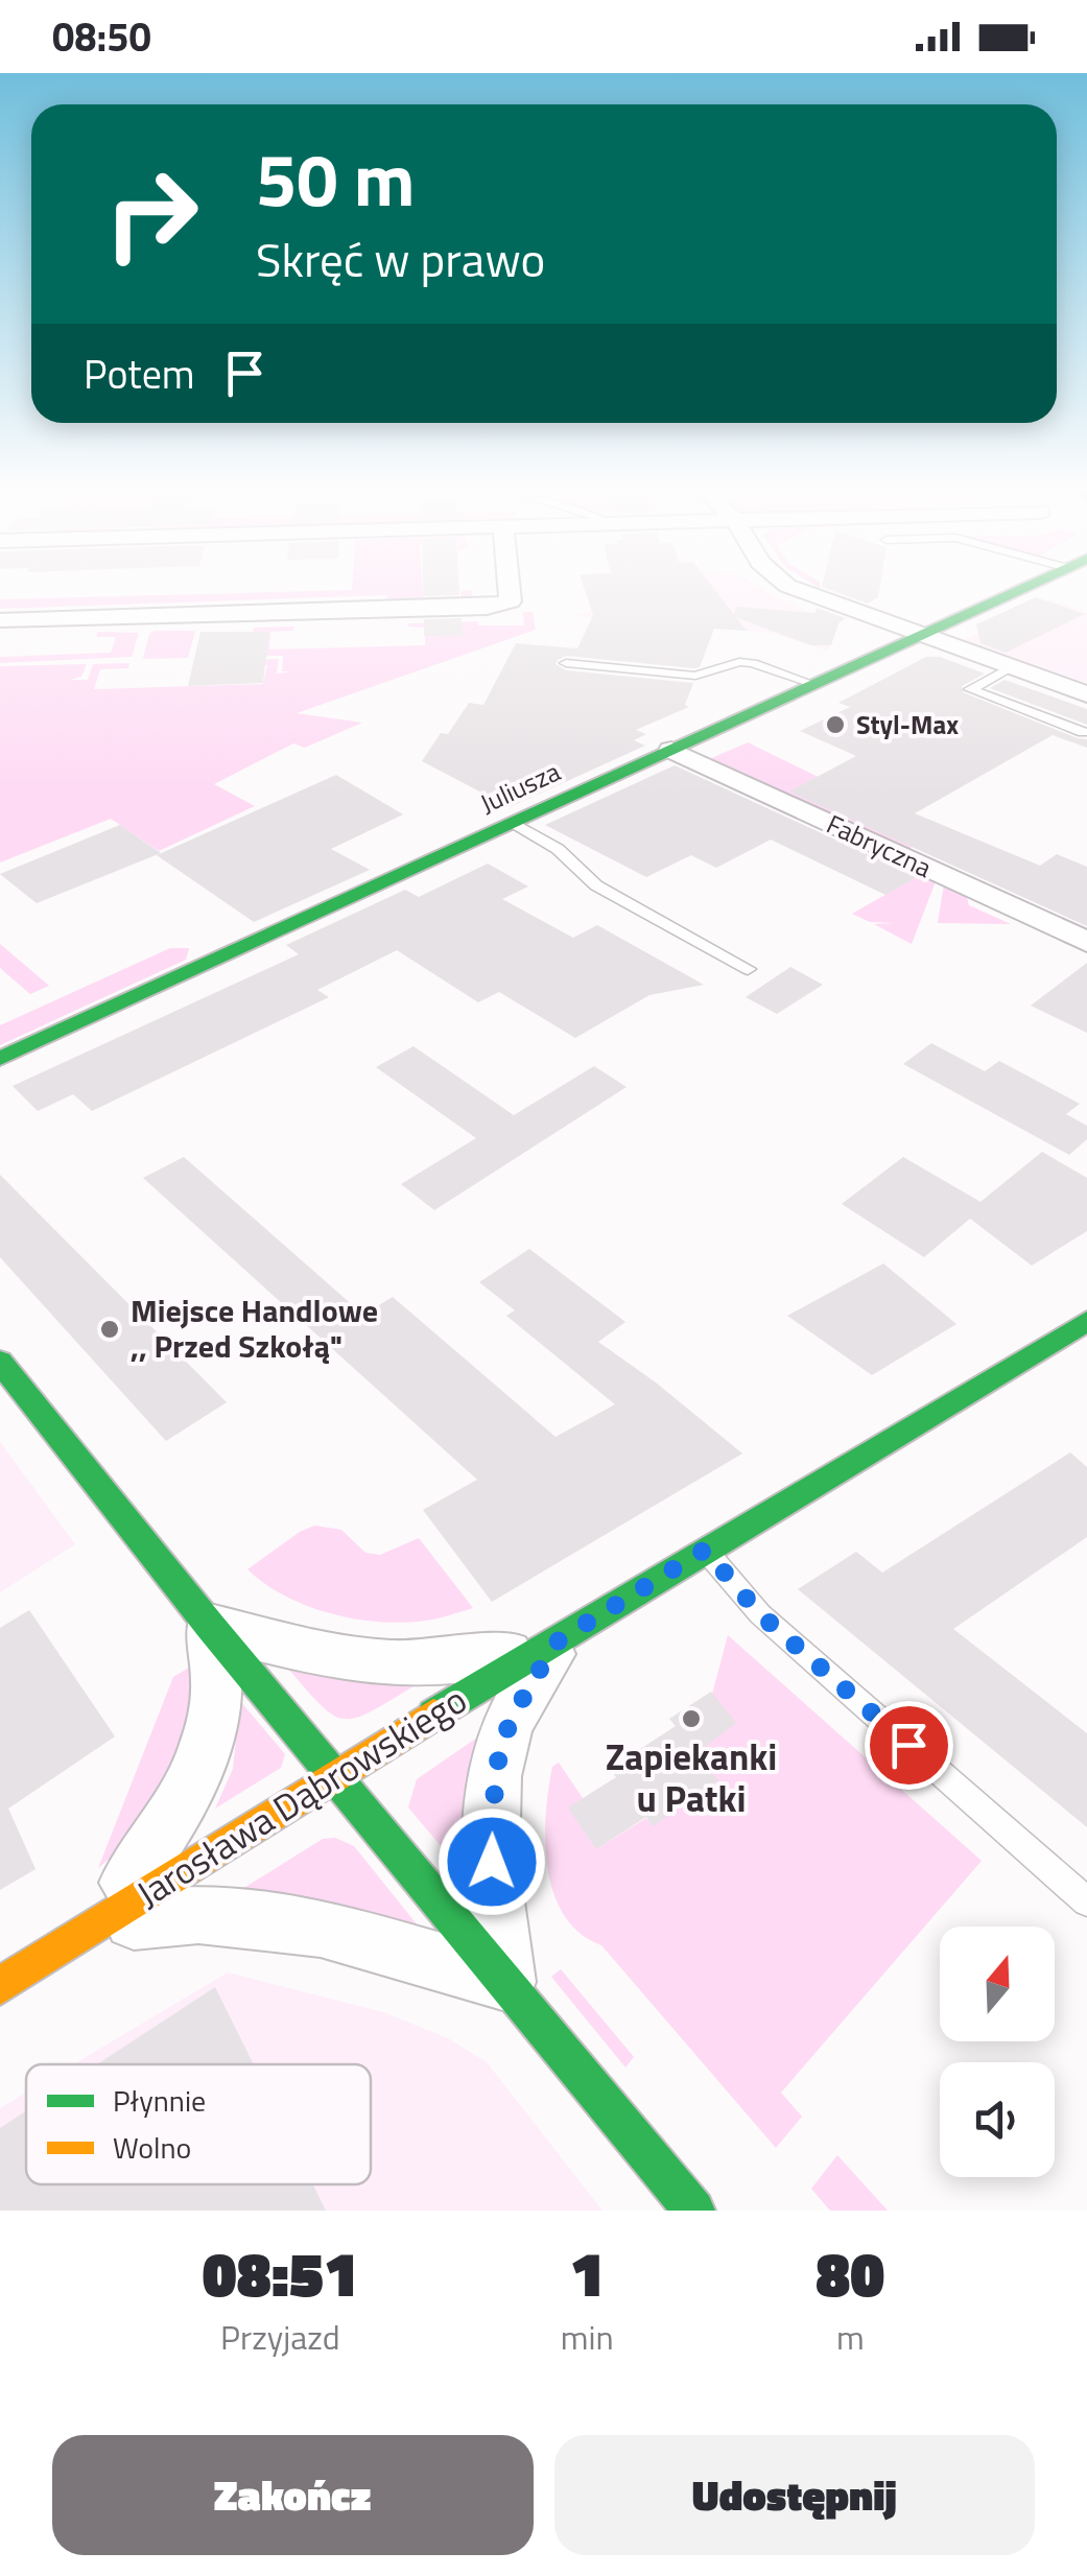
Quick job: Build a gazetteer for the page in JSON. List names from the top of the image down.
{
  "streets": {
    "street": ["Juliusza", "Fabryczna", "Jarosława Dąbrowskiego"]
  },
  "crossings": [
    ["Juliusza", "Fabryczna"]
  ],
  "places": ["Styl-Max", "Miejsce Handlowe ,, Przed Szkołą\"", "Zapiekanki u Patki"],
  "legend": ["Płynnie", "Wolno"],
  "north": "top",
  "page": {
    "status": "08:50",
    "turn": ["50 m", "Skręć w prawo"],
    "then": "Potem",
    "eta": [
      "08:51",
      "Przyjazd",
      "1",
      "min",
      "80",
      "m"
    ],
    "buttons": ["Zakończ", "Udostępnij"]
  }
}
